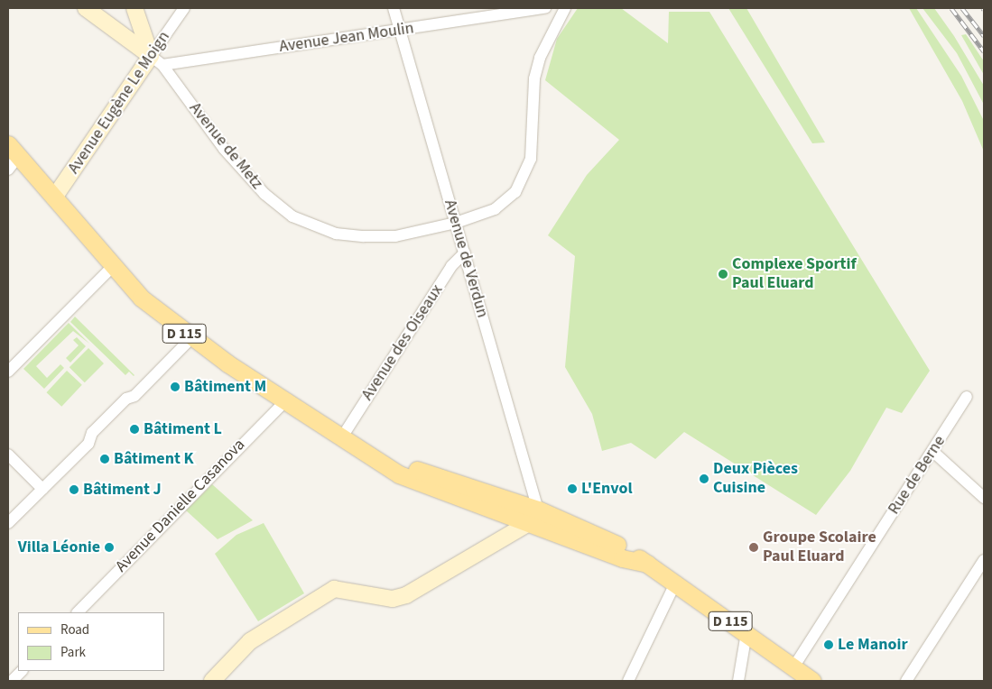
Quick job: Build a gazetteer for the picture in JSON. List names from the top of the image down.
{
  "streets": {
    "main road": ["D 115"],
    "street": [
      "Avenue Jean Moulin",
      "Avenue Eugène Le Moign",
      "Avenue de Metz",
      "Avenue de Verdun",
      "Avenue des Oiseaux",
      "Rue de Berne",
      "Avenue Danielle Casanova"
    ]
  },
  "crossings": [
    ["Avenue Jean Moulin", "Avenue Eugène Le Moign"],
    ["Avenue Jean Moulin", "Avenue de Metz"],
    ["Avenue Jean Moulin", "Avenue de Verdun"],
    ["Avenue Eugène Le Moign", "Avenue de Metz"],
    ["Avenue Eugène Le Moign", "D 115"],
    ["Avenue de Metz", "Avenue de Verdun"],
    ["Avenue de Verdun", "D 115"],
    ["Avenue de Verdun", "Avenue des Oiseaux"],
    ["D 115", "Avenue des Oiseaux"],
    ["D 115", "Rue de Berne"],
    ["D 115", "Avenue Danielle Casanova"]
  ],
  "places": [
    "Complexe Sportif Paul Eluard",
    "Bâtiment M",
    "Bâtiment L",
    "Bâtiment K",
    "Deux Pièces Cuisine",
    "L'Envol",
    "Bâtiment J",
    "Villa Léonie",
    "Groupe Scolaire Paul Eluard",
    "Le Manoir"
  ],
  "legend": ["Road", "Park"]
}
